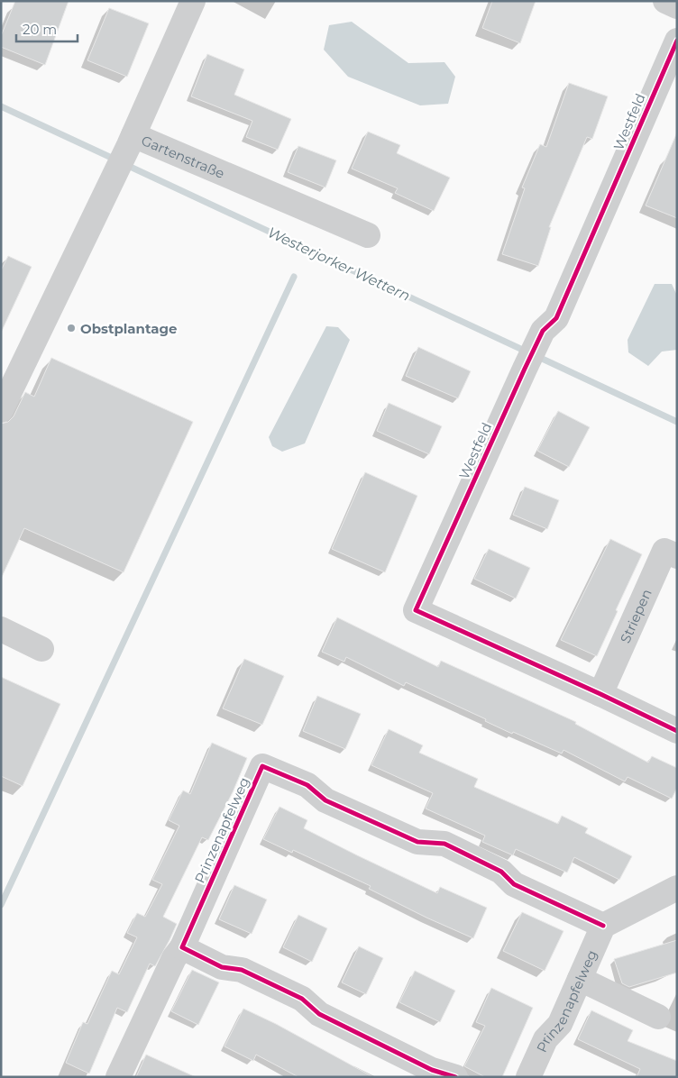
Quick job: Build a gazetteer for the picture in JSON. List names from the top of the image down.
{
  "streets": {
    "street": [
      "Westfeld",
      "Gartenstraße",
      "Striepen",
      "Prinzenapfelweg"
    ]
  },
  "crossings": [
    ["Westfeld", "Striepen"]
  ],
  "water": ["Westerjorker Wettern"],
  "places": ["Obstplantage"],
  "scale_bar": "20 m"
}
